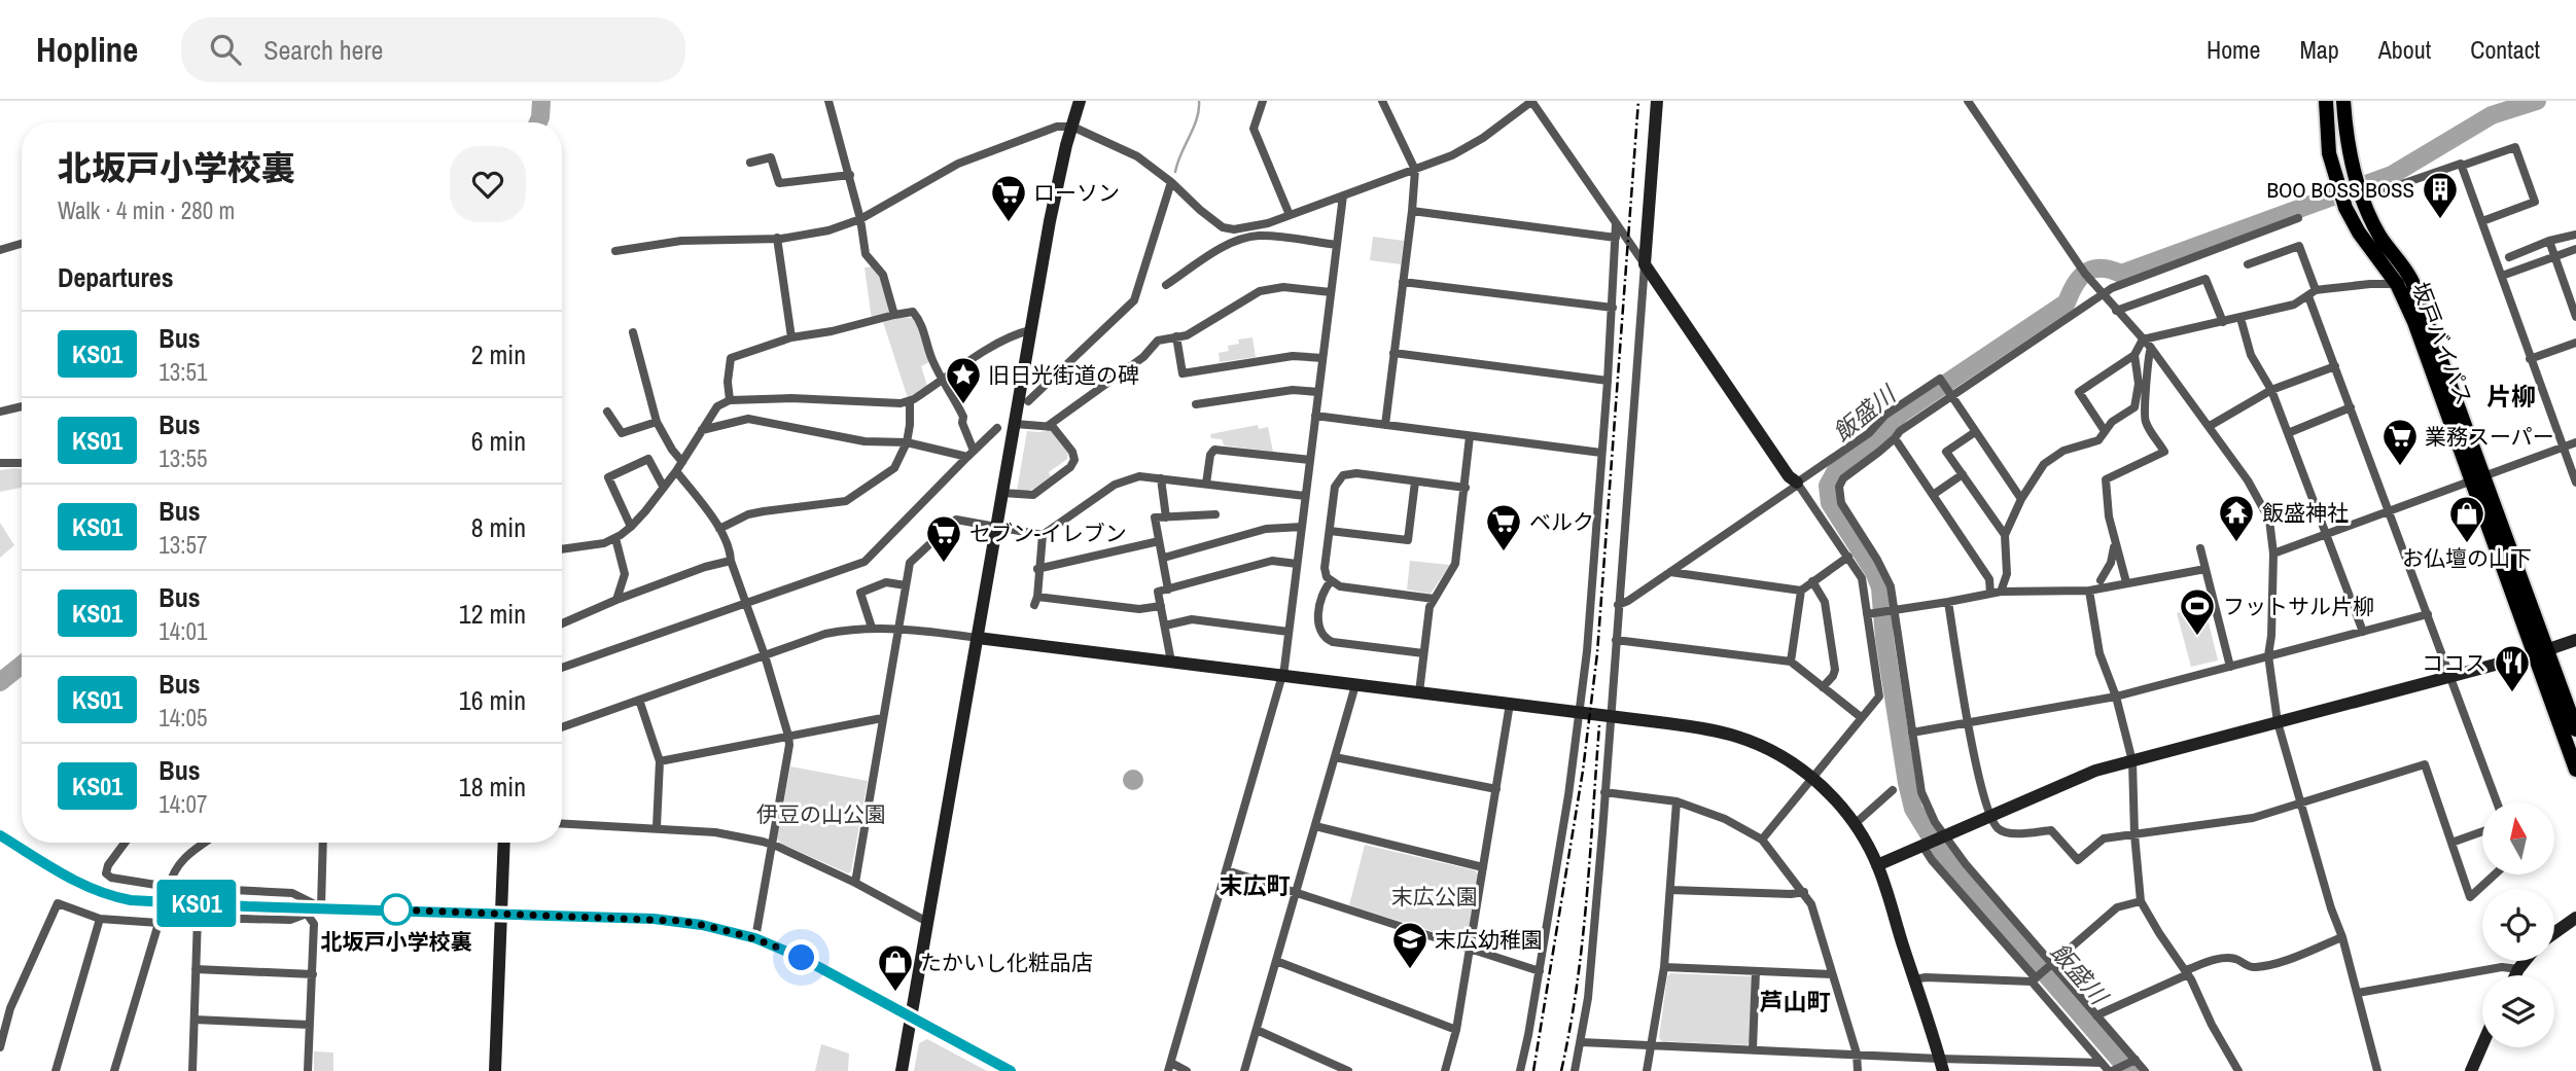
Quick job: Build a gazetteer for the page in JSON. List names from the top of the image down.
{
  "streets": {
    "highway": ["坂戸バイパス"]
  },
  "districts": ["片柳", "末広町", "芦山町"],
  "water": ["飯盛川"],
  "parks": ["伊豆の山公園", "末広公園"],
  "places": {
    "building": ["BOO BOSS BOSS"],
    "supermarket": [
      "ローソン",
      "業務スーパー",
      "ベルク",
      "セブン-イレブン"
    ],
    "place": ["旧日光街道の碑"],
    "temple": ["飯盛神社"],
    "shop": ["お仏壇の山下", "たかいし化粧品店"],
    "sports": ["フットサル片柳"],
    "restaurant": ["ココス"],
    "other": ["北坂戸小学校裏"],
    "school or university": ["末広幼稚園"]
  },
  "lines": ["bus line KS01"],
  "north": "top",
  "page": {
    "header": "Hopline",
    "search": "Search here",
    "nav": [
      "Home",
      "Map",
      "About",
      "Contact"
    ],
    "on_map": "KS01",
    "heading": [
      ["北坂戸小学校裏", "Walk · 4 min · 280 m"],
      "Departures"
    ],
    "list": [
      {
        "mark": "KS01",
        "name": "Bus",
        "note": "13:51",
        "value": "2 min"
      },
      {
        "mark": "KS01",
        "name": "Bus",
        "note": "13:55",
        "value": "6 min"
      },
      {
        "mark": "KS01",
        "name": "Bus",
        "note": "13:57",
        "value": "8 min"
      },
      {
        "mark": "KS01",
        "name": "Bus",
        "note": "14:01",
        "value": "12 min"
      },
      {
        "mark": "KS01",
        "name": "Bus",
        "note": "14:05",
        "value": "16 min"
      },
      {
        "mark": "KS01",
        "name": "Bus",
        "note": "14:07",
        "value": "18 min"
      }
    ]
  }
}
